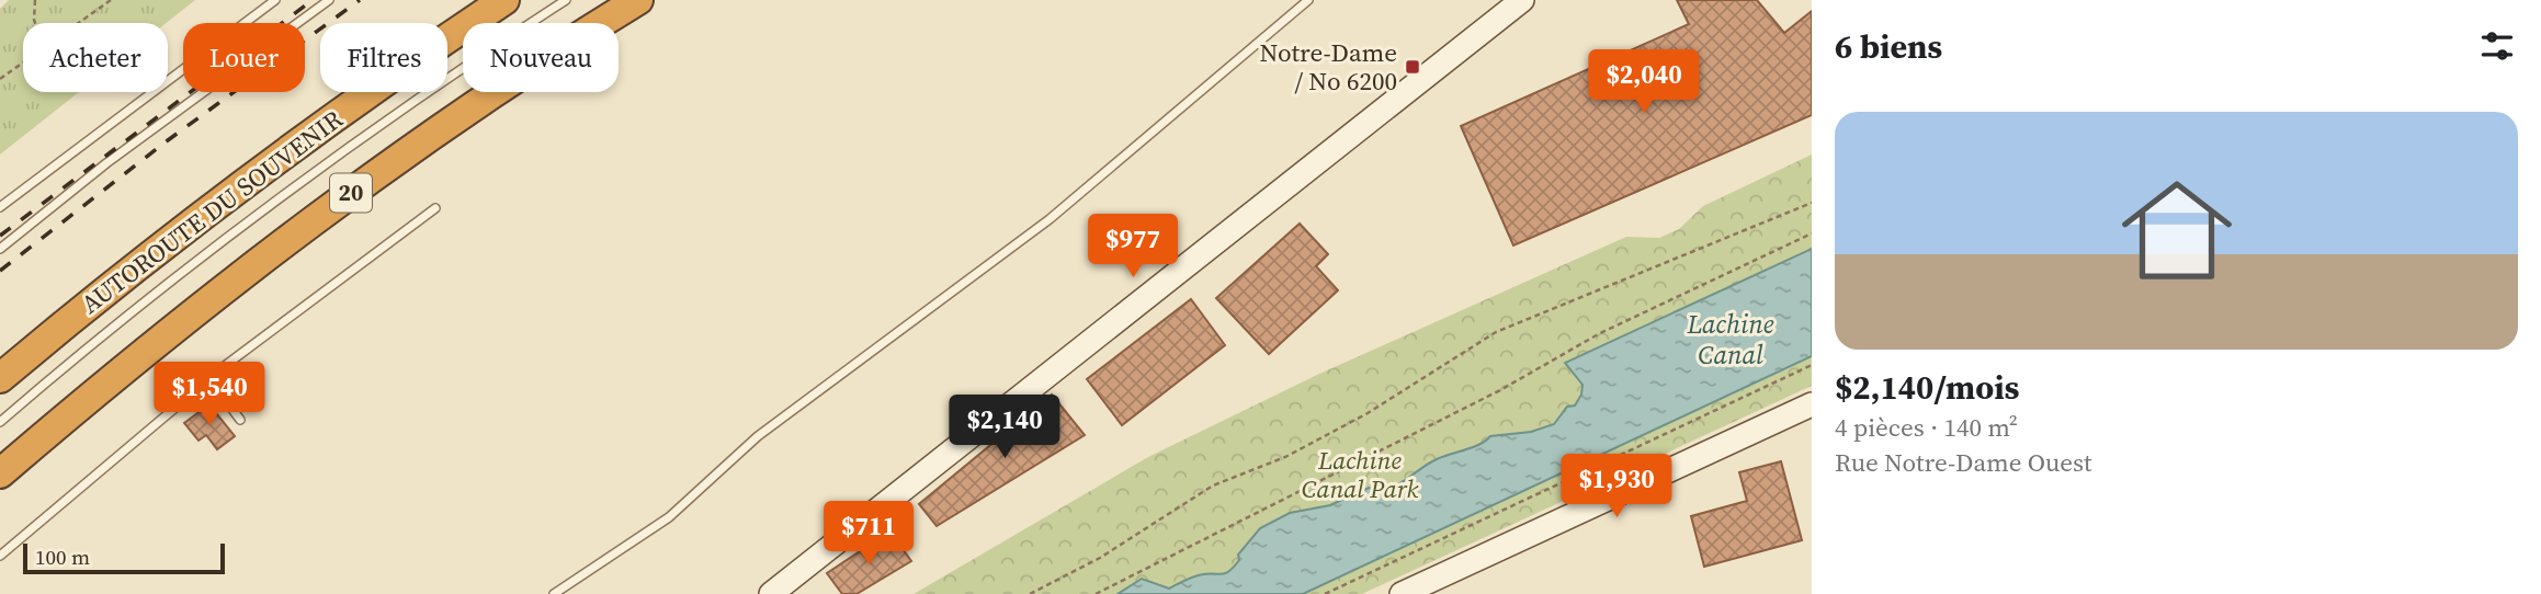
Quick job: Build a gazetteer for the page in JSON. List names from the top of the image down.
{
  "streets": {
    "highway": ["20", "AUTOROUTE DU SOUVENIR"]
  },
  "water": ["Lachine Canal"],
  "parks": ["Lachine Canal Park"],
  "places": {
    "transit": ["Notre-Dame / No 6200"]
  },
  "scale_bar": "100 m",
  "page": {
    "heading": "6 biens",
    "chip": [
      "Acheter",
      "Louer",
      "Filtres",
      "Nouveau"
    ],
    "price": [
      "$2,040",
      "$977",
      "$1,540",
      "$2,140",
      "$1,930",
      "$711"
    ],
    "list": [
      {
        "name": "$2,140/mois",
        "note": "4 pièces · 140 m² · Rue Notre-Dame Ouest"
      }
    ],
    "scale": "100 m"
  }
}
